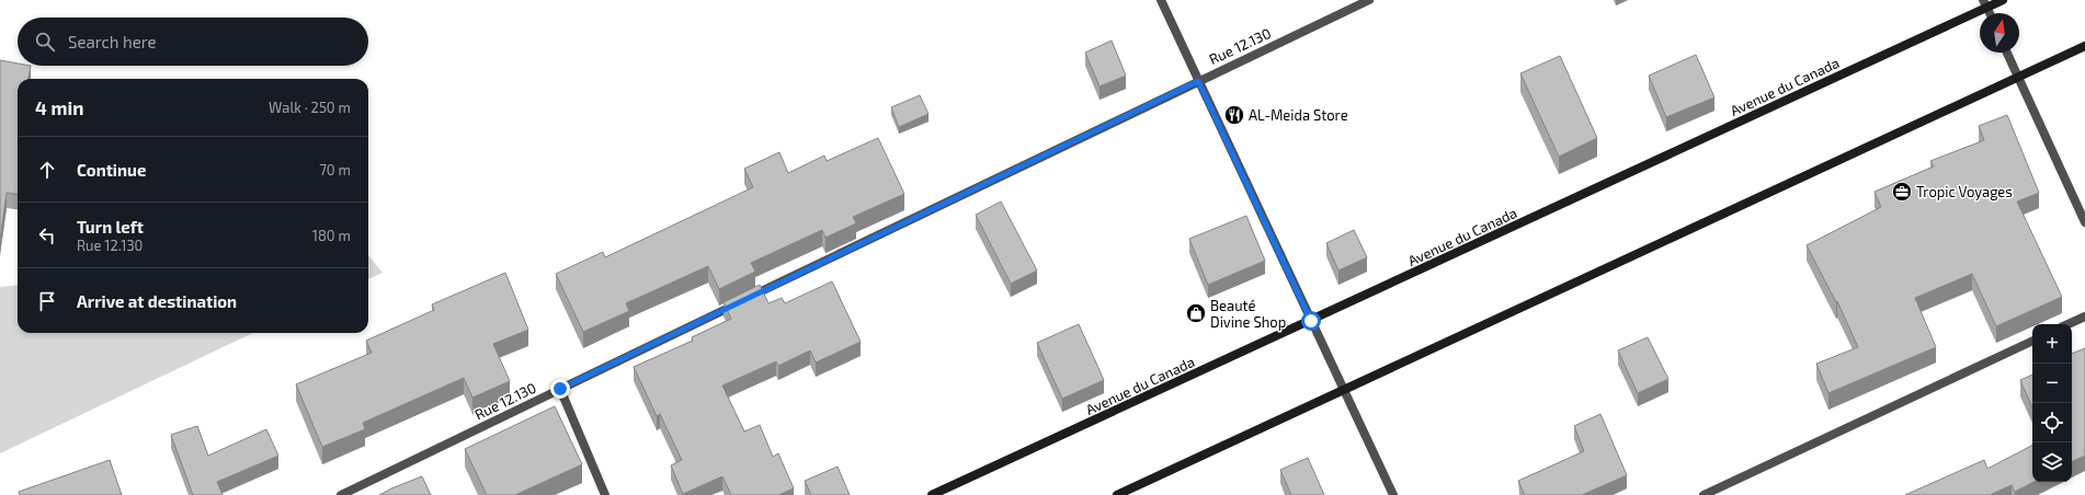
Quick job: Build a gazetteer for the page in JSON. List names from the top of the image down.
{
  "streets": {
    "main road": ["Avenue du Canada"],
    "street": ["Rue 12.130"]
  },
  "places": {
    "restaurant": ["AL-Meida Store"],
    "office": ["Tropic Voyages"],
    "shop": ["Beauté Divine Shop"]
  },
  "north": "top",
  "page": {
    "search": "Search here",
    "heading": ["4 min", "Walk · 250 m"],
    "list": [
      ["Continue", "70 m"],
      ["Turn left", "Rue 12.130", "180 m"],
      "Arrive at destination"
    ],
    "map_buttons": ["+", "−"]
  }
}
